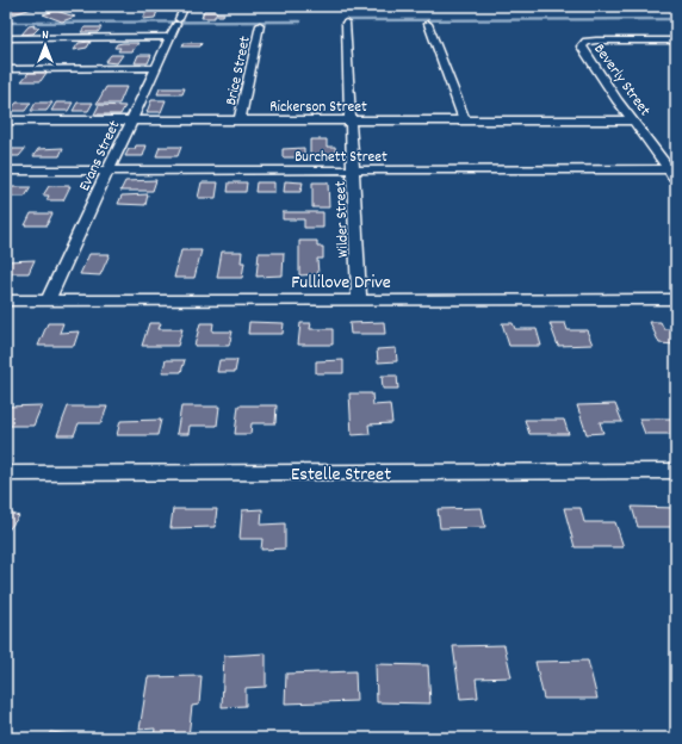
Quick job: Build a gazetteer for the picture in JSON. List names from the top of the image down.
{
  "streets": {
    "street": [
      "Brice Street",
      "Beverly Street",
      "Rickerson Street",
      "Evans Street",
      "Burchett Street",
      "Wilder Street",
      "Fullilove Drive",
      "Estelle Street"
    ]
  },
  "crossings": [
    ["Brice Street", "Rickerson Street"],
    ["Beverly Street", "Rickerson Street"],
    ["Beverly Street", "Burchett Street"],
    ["Rickerson Street", "Evans Street"],
    ["Rickerson Street", "Wilder Street"],
    ["Evans Street", "Burchett Street"],
    ["Evans Street", "Fullilove Drive"],
    ["Burchett Street", "Wilder Street"],
    ["Wilder Street", "Fullilove Drive"]
  ],
  "north": "top"
}
